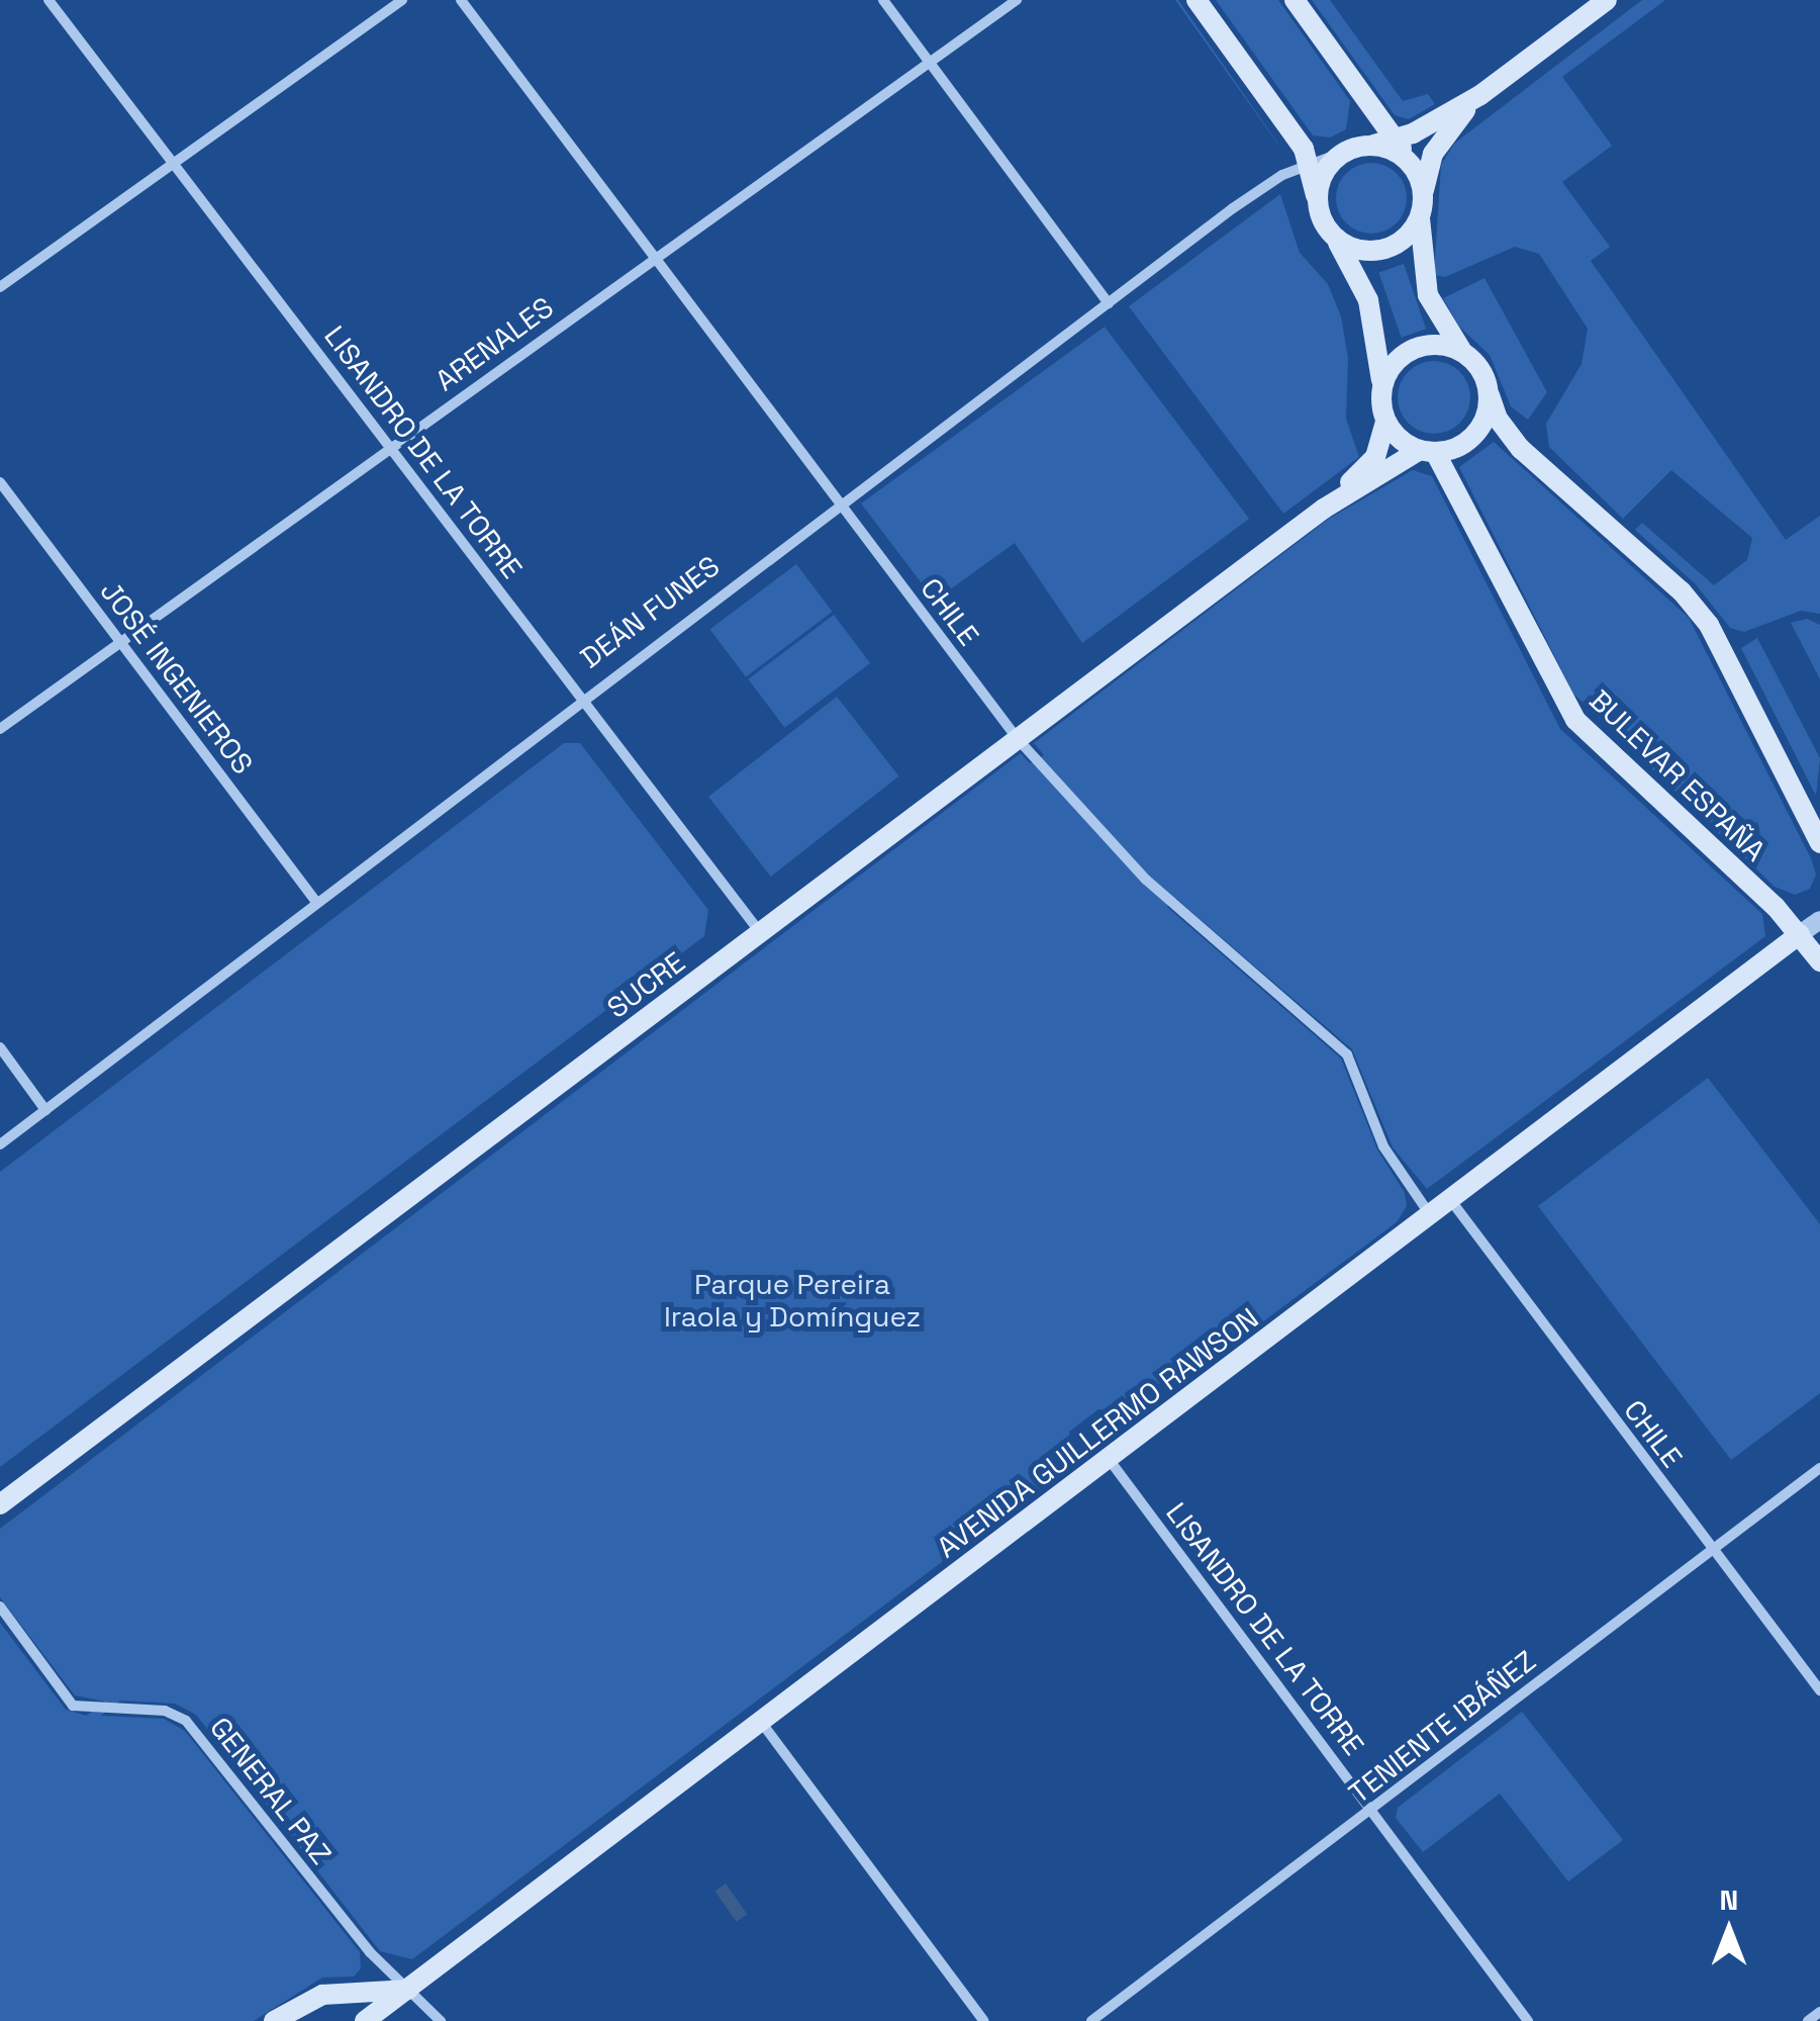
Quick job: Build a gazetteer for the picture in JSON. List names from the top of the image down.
{
  "streets": {
    "main road": [
      "DEÁN FUNES",
      "BULEVAR ESPAÑA",
      "SUCRE",
      "AVENIDA GUILLERMO RAWSON"
    ],
    "street": [
      "ARENALES",
      "LISANDRO DE LA TORRE",
      "CHILE",
      "JOSÉ INGENIEROS",
      "TENIENTE IBÁÑEZ",
      "GENERAL PAZ"
    ]
  },
  "crossings": [
    ["ARENALES", "LISANDRO DE LA TORRE"],
    ["ARENALES", "CHILE"],
    ["ARENALES", "JOSÉ INGENIEROS"],
    ["LISANDRO DE LA TORRE", "DEÁN FUNES"],
    ["LISANDRO DE LA TORRE", "SUCRE"],
    ["LISANDRO DE LA TORRE", "AVENIDA GUILLERMO RAWSON"],
    ["LISANDRO DE LA TORRE", "TENIENTE IBÁÑEZ"],
    ["DEÁN FUNES", "CHILE"],
    ["DEÁN FUNES", "JOSÉ INGENIEROS"],
    ["CHILE", "SUCRE"],
    ["CHILE", "AVENIDA GUILLERMO RAWSON"],
    ["CHILE", "TENIENTE IBÁÑEZ"],
    ["BULEVAR ESPAÑA", "SUCRE"],
    ["BULEVAR ESPAÑA", "AVENIDA GUILLERMO RAWSON"],
    ["AVENIDA GUILLERMO RAWSON", "GENERAL PAZ"]
  ],
  "parks": ["Parque Pereira Iraola y Domínguez"],
  "north": "top"
}
